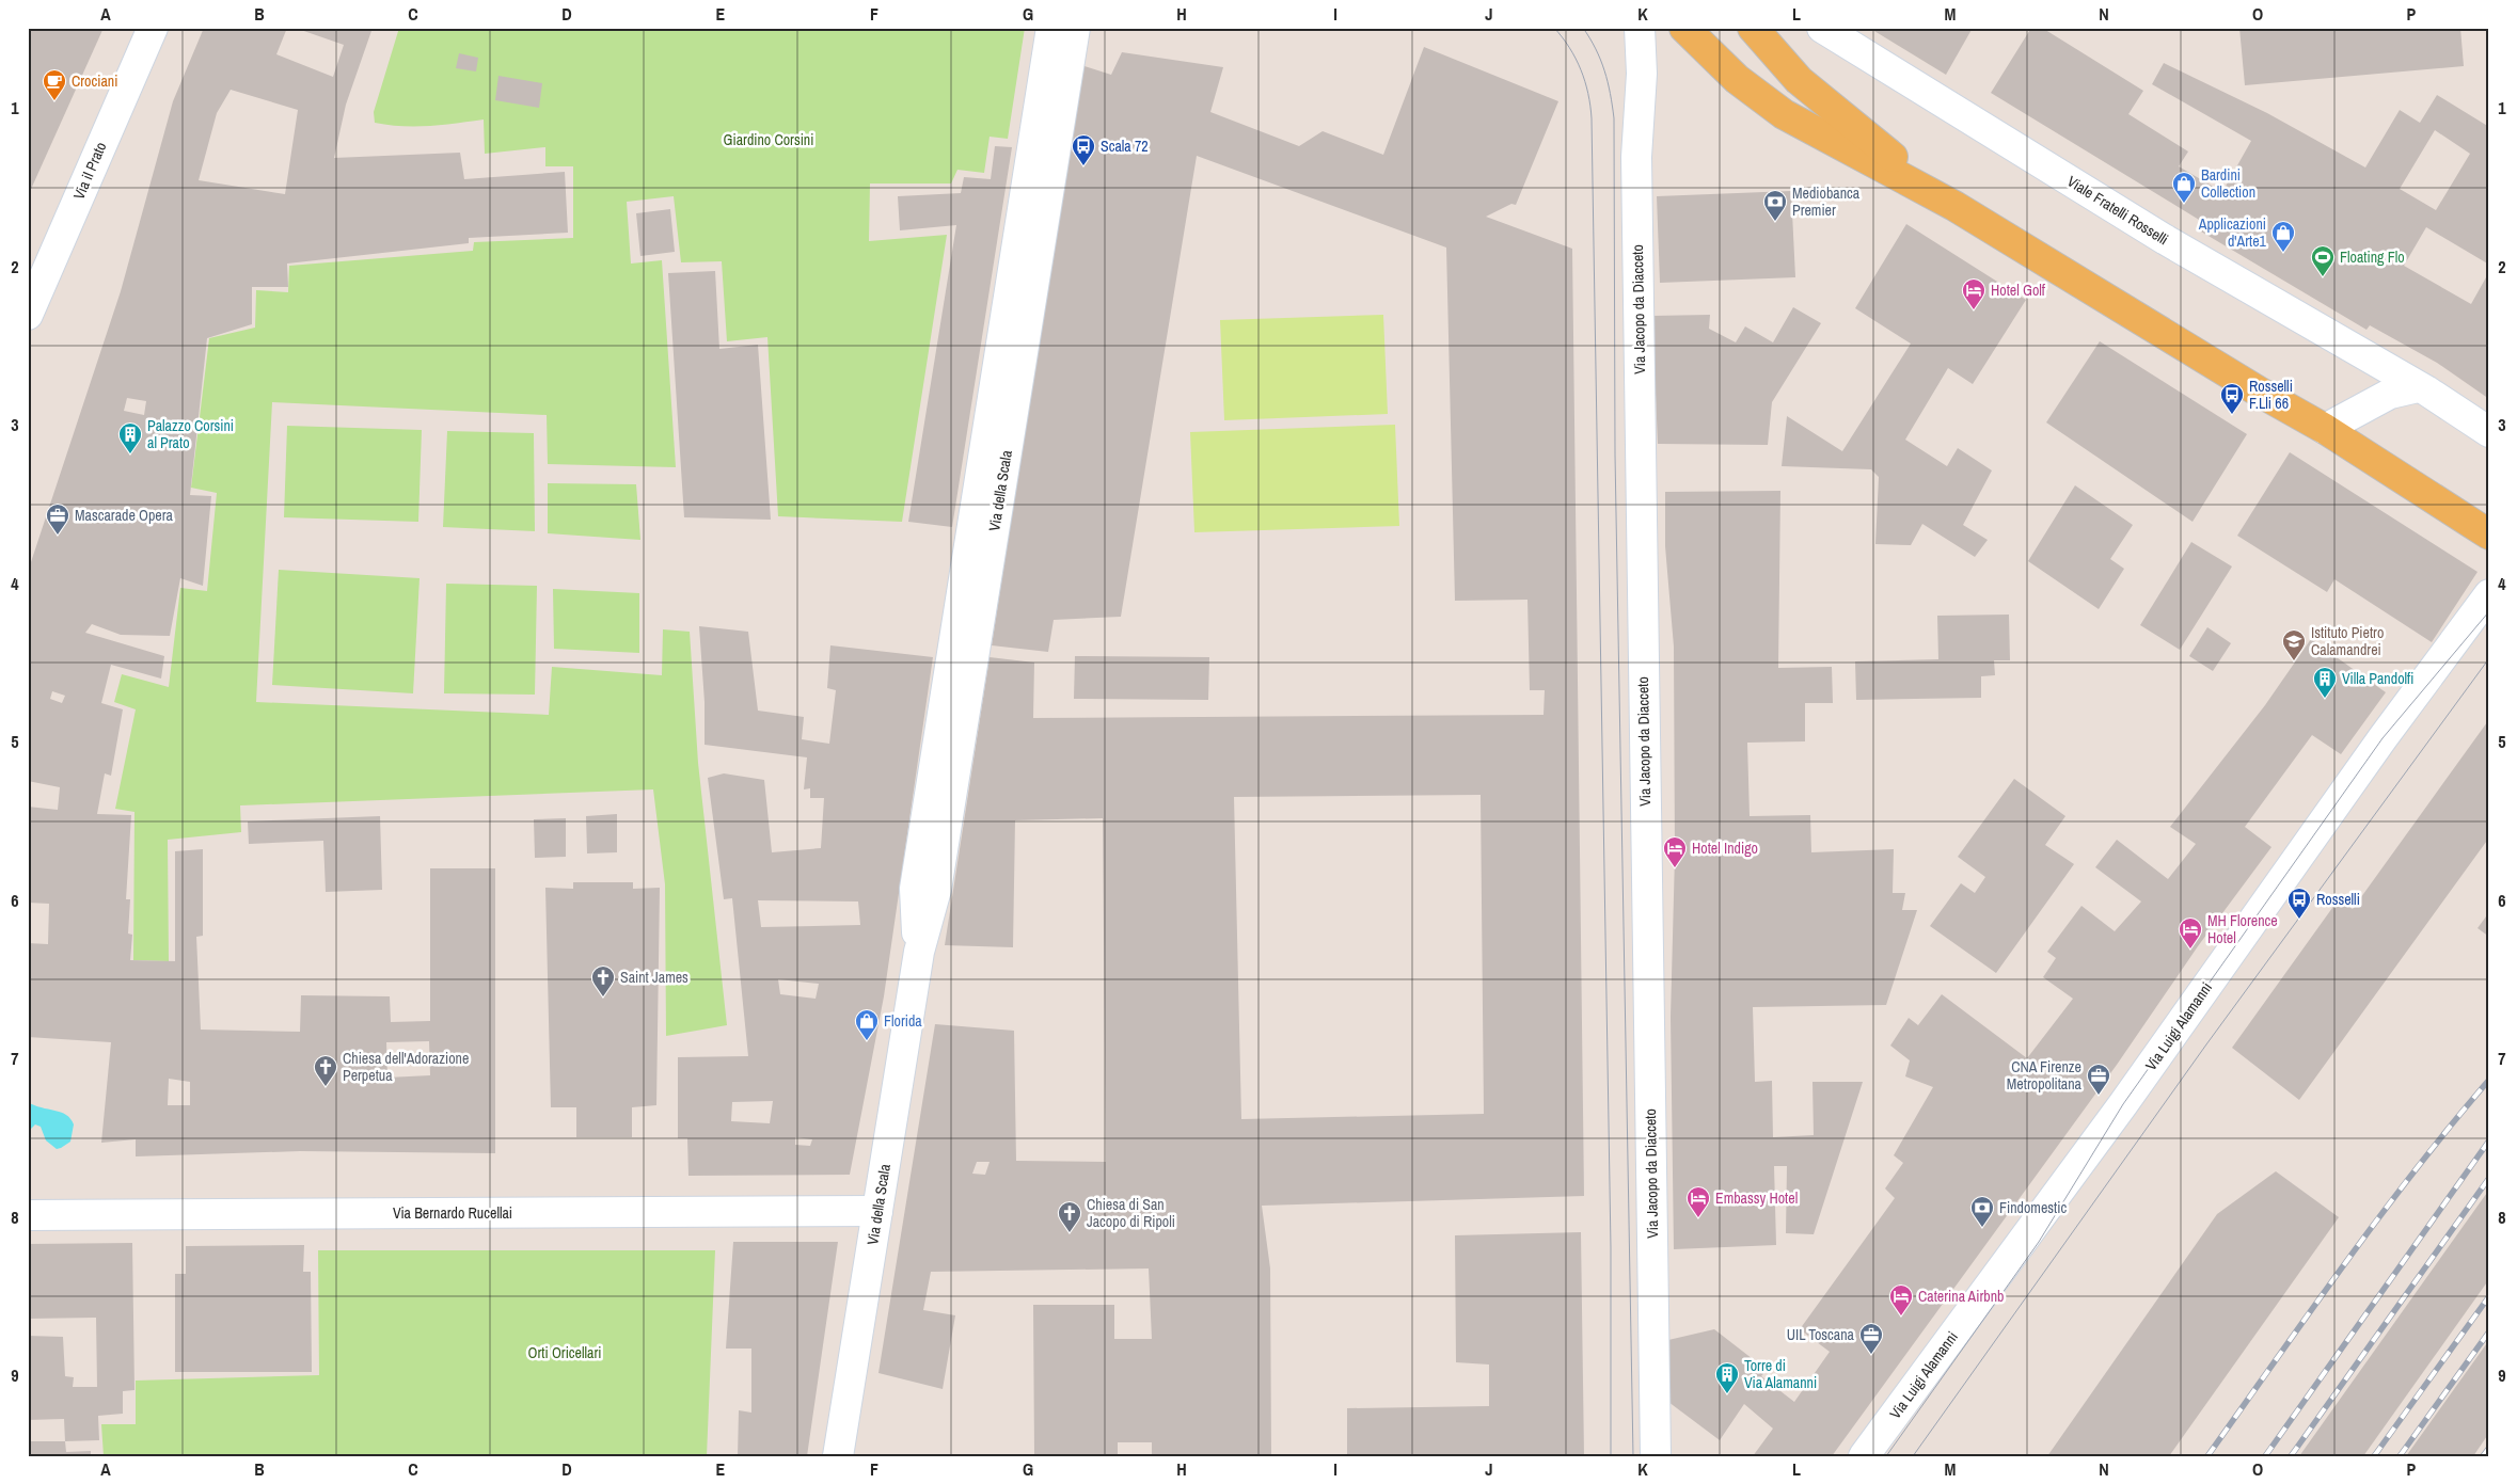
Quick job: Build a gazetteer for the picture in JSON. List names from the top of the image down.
{
  "streets": {
    "street": [
      "Via il Prato",
      "Viale Fratelli Rosselli",
      "Via Jacopo da Diacceto",
      "Via della Scala",
      "Via Luigi Alamanni",
      "Via Bernardo Rucellai"
    ]
  },
  "crossings": [
    ["Via della Scala", "Via Bernardo Rucellai"]
  ],
  "parks": ["Giardino Corsini", "Orti Oricellari"],
  "places": {
    "cafe": ["Crociani"],
    "bus stop": ["Scala 72", "Rosselli F.Lli 66", "Rosselli"],
    "shop": ["Bardini Collection", "Applicazioni d'Arte1", "Florida"],
    "bank": ["Mediobanca Premier", "Findomestic"],
    "sports": ["Floating Flo"],
    "hotel": [
      "Hotel Golf",
      "Hotel Indigo",
      "MH Florence Hotel",
      "Embassy Hotel",
      "Caterina Airbnb"
    ],
    "building": ["Palazzo Corsini al Prato", "Villa Pandolfi", "Torre di Via Alamanni"],
    "office": ["Mascarade Opera", "CNA Firenze Metropolitana", "UIL Toscana"],
    "school or university": ["Istituto Pietro Calamandrei"],
    "church": ["Saint James", "Chiesa dell'Adorazione Perpetua", "Chiesa di San Jacopo di Ripoli"]
  },
  "grid": {
    "columns": [
      "A",
      "B",
      "C",
      "D",
      "E",
      "F",
      "G",
      "H",
      "I",
      "J",
      "K",
      "L",
      "M",
      "N",
      "O",
      "P"
    ],
    "rows": [
      "1",
      "2",
      "3",
      "4",
      "5",
      "6",
      "7",
      "8",
      "9"
    ]
  }
}
